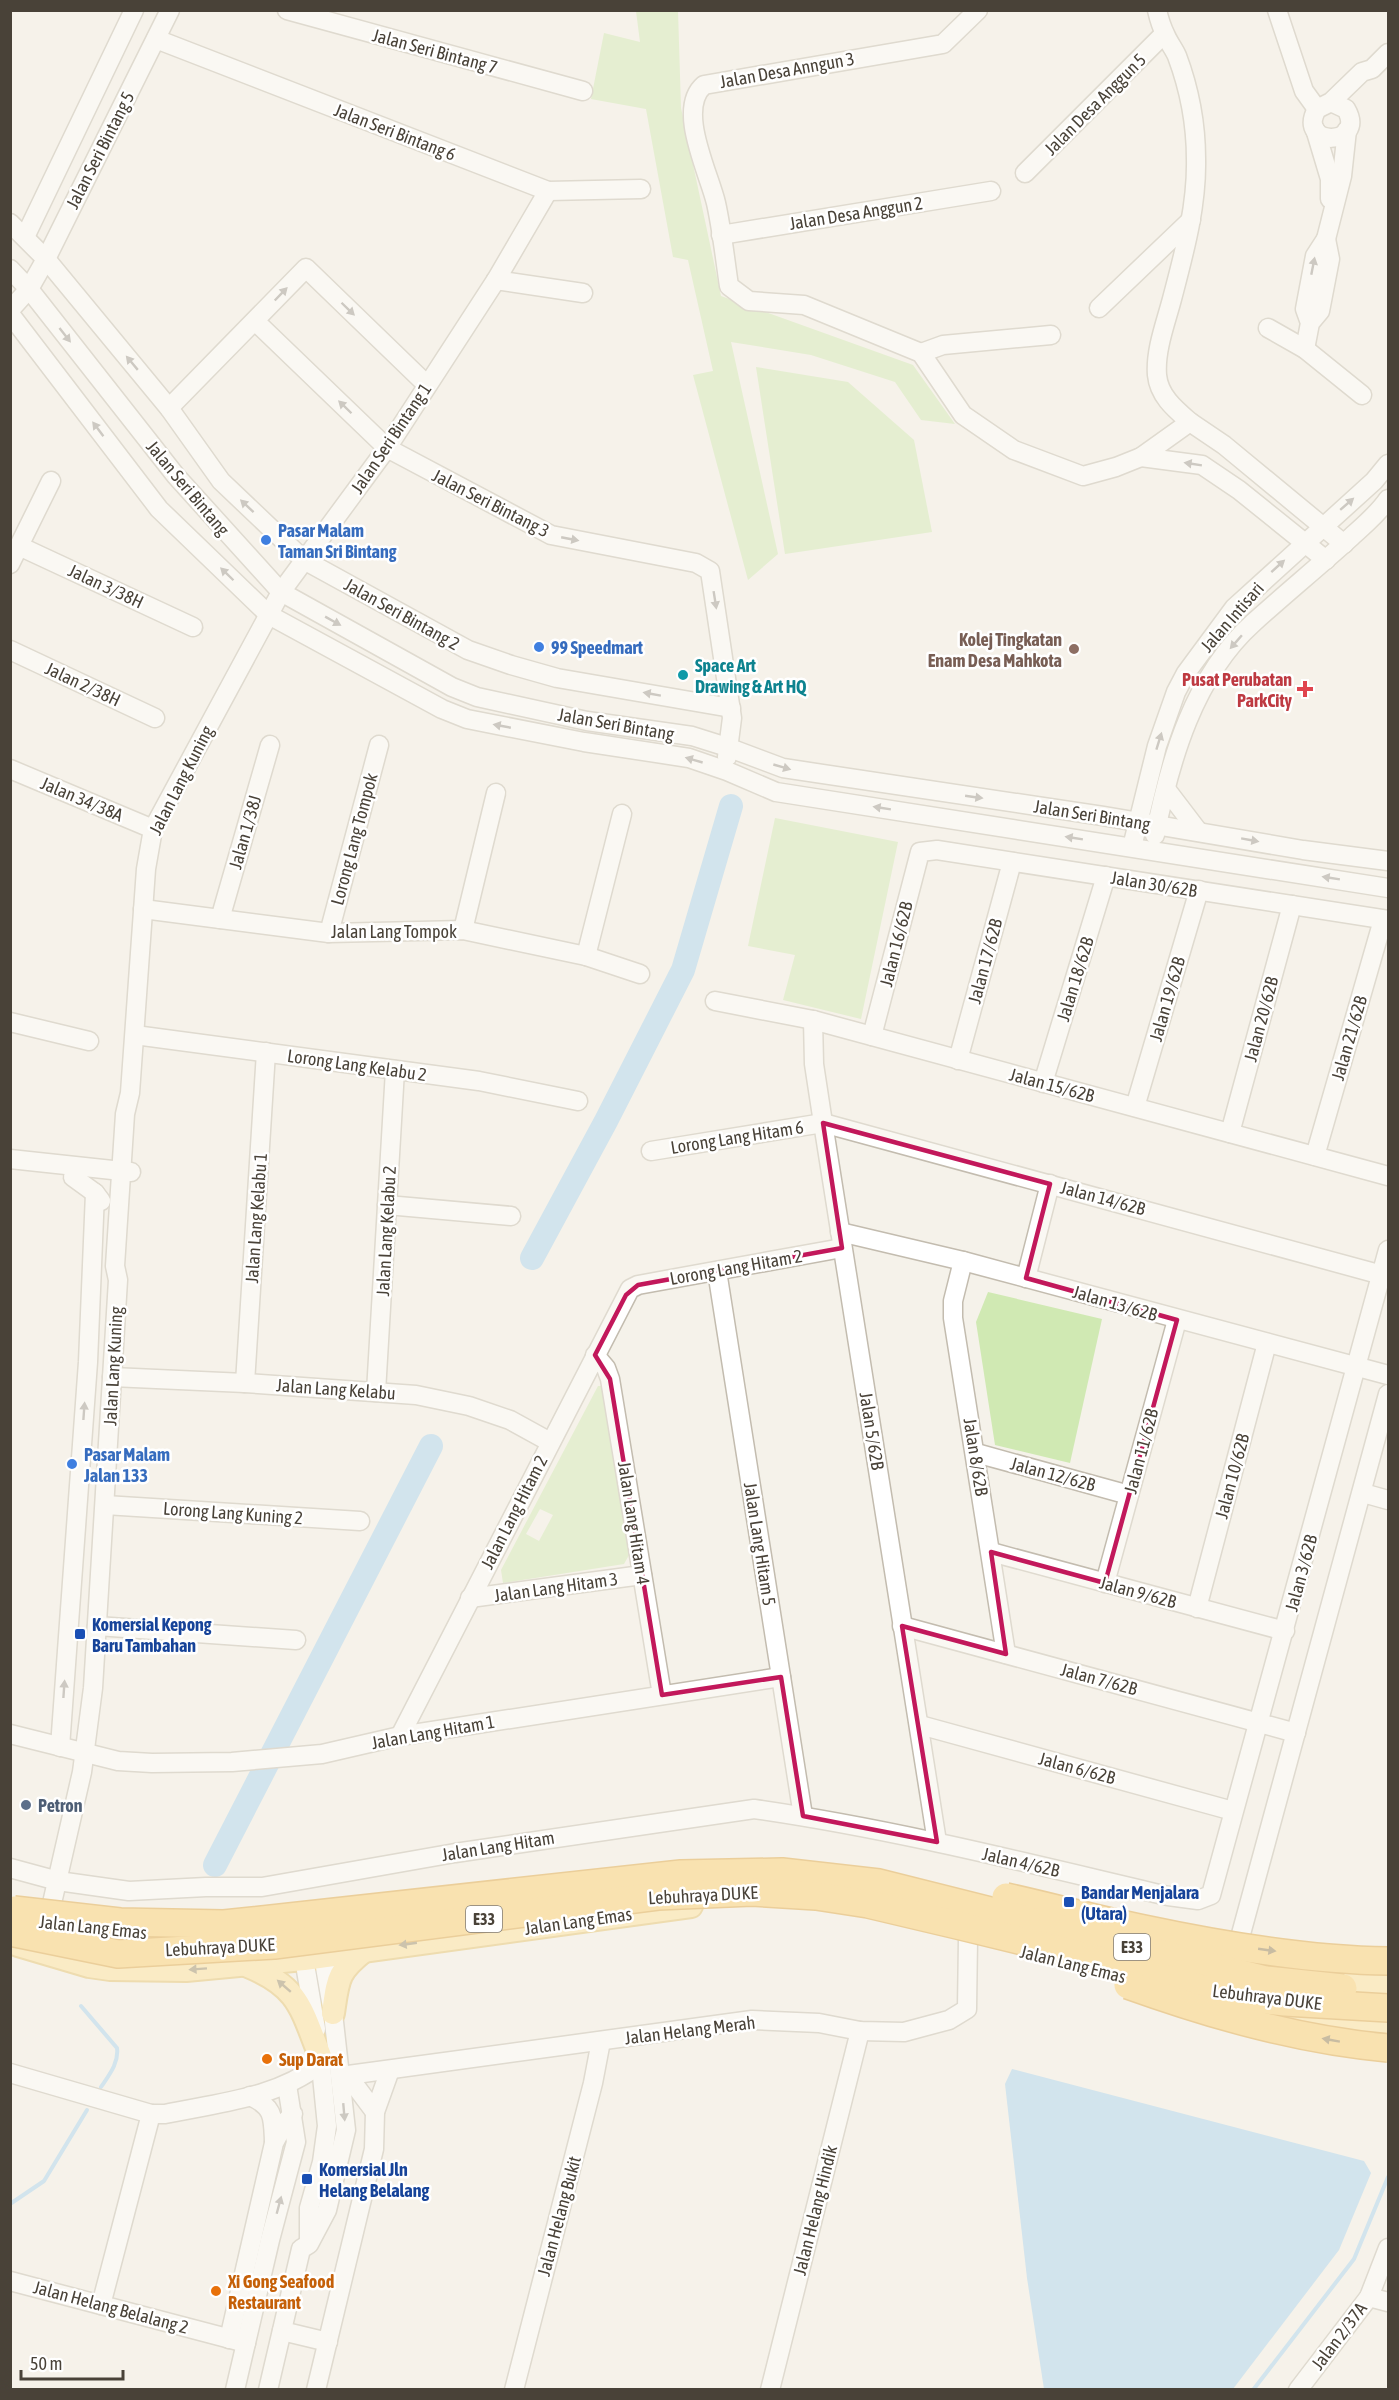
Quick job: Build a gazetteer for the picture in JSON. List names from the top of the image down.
{
  "streets": {
    "highway": ["Lebuhraya DUKE", "E33"],
    "main road": ["Jalan Lang Emas"],
    "street": [
      "Jalan Seri Bintang 7",
      "Jalan Desa Anngun 3",
      "Jalan Desa Anggun 5",
      "Jalan Seri Bintang 6",
      "Jalan Seri Bintang 5",
      "Jalan Desa Anggun 2",
      "Jalan Seri Bintang 1",
      "Jalan Seri Bintang",
      "Jalan Seri Bintang 3",
      "Jalan 3/38H",
      "Jalan Seri Bintang 2",
      "Jalan Intisari",
      "Jalan 2/38H",
      "Jalan Lang Kuning",
      "Jalan 34/38A",
      "Jalan 1/38J",
      "Lorong Lang Tompok",
      "Jalan 30/62B",
      "Jalan Lang Tompok",
      "Jalan 16/62B",
      "Jalan 17/62B",
      "Jalan 18/62B",
      "Jalan 19/62B",
      "Jalan 20/62B",
      "Jalan 21/62B",
      "Lorong Lang Kelabu 2",
      "Jalan 15/62B",
      "Lorong Lang Hitam 6",
      "Jalan 14/62B",
      "Jalan Lang Kelabu 1",
      "Jalan Lang Kelabu 2",
      "Lorong Lang Hitam 2",
      "Jalan 13/62B",
      "Jalan Lang Kelabu",
      "Jalan 5/62B",
      "Jalan 11/62B",
      "Jalan 8/62B",
      "Jalan 12/62B",
      "Jalan 10/62B",
      "Jalan Lang Hitam 2",
      "Lorong Lang Kuning 2",
      "Jalan Lang Hitam 4",
      "Jalan Lang Hitam 5",
      "Jalan 3/62B",
      "Jalan Lang Hitam 3",
      "Jalan 9/62B",
      "Jalan 7/62B",
      "Jalan Lang Hitam 1",
      "Jalan 6/62B",
      "Jalan Lang Hitam",
      "Jalan 4/62B",
      "Jalan Helang Merah",
      "Jalan Helang Hindik",
      "Jalan Helang Bukit",
      "Jalan Helang Belalang 2",
      "Jalan 2/37A"
    ]
  },
  "crossings": [
    ["Jalan Desa Anngun 3", "Jalan Desa Anggun 2"],
    ["Jalan Seri Bintang 6", "Jalan Seri Bintang 5"],
    ["Jalan Seri Bintang 6", "Jalan Seri Bintang 1"],
    ["Jalan Seri Bintang 5", "Jalan Seri Bintang"],
    ["Jalan Seri Bintang 5", "Jalan Seri Bintang 2"],
    ["Jalan Seri Bintang 1", "Jalan Seri Bintang"],
    ["Jalan Seri Bintang 1", "Jalan Seri Bintang 3"],
    ["Jalan Seri Bintang 1", "Jalan Seri Bintang 2"],
    ["Jalan Seri Bintang 1", "Jalan Lang Kuning"],
    ["Jalan Seri Bintang", "Jalan Seri Bintang 3"],
    ["Jalan Seri Bintang", "Jalan Intisari"],
    ["Jalan Seri Bintang", "Jalan Lang Kuning"],
    ["Jalan Seri Bintang 3", "Jalan Seri Bintang 2"],
    ["Jalan Lang Kuning", "Jalan 34/38A"],
    ["Jalan Lang Kuning", "Jalan Lang Tompok"],
    ["Jalan Lang Kuning", "Lorong Lang Kelabu 2"],
    ["Jalan Lang Kuning", "Jalan Lang Kelabu"],
    ["Jalan Lang Kuning", "Lorong Lang Kuning 2"],
    ["Jalan Lang Kuning", "Jalan Lang Hitam 1"],
    ["Jalan Lang Kuning", "Jalan Lang Hitam"],
    ["Jalan Lang Kuning", "Jalan Lang Emas"],
    ["Jalan 1/38J", "Jalan Lang Tompok"],
    ["Lorong Lang Tompok", "Jalan Lang Tompok"],
    ["Jalan 30/62B", "Jalan 16/62B"],
    ["Jalan 30/62B", "Jalan 17/62B"],
    ["Jalan 30/62B", "Jalan 18/62B"],
    ["Jalan 30/62B", "Jalan 19/62B"],
    ["Jalan 30/62B", "Jalan 20/62B"],
    ["Jalan 30/62B", "Jalan 21/62B"],
    ["Jalan 16/62B", "Jalan 15/62B"],
    ["Jalan 17/62B", "Jalan 15/62B"],
    ["Jalan 18/62B", "Jalan 15/62B"],
    ["Jalan 19/62B", "Jalan 15/62B"],
    ["Jalan 20/62B", "Jalan 15/62B"],
    ["Jalan 21/62B", "Jalan 15/62B"],
    ["Lorong Lang Kelabu 2", "Jalan Lang Kelabu 1"],
    ["Lorong Lang Kelabu 2", "Jalan Lang Kelabu 2"],
    ["Jalan 15/62B", "Jalan 5/62B"],
    ["Lorong Lang Hitam 6", "Jalan 14/62B"],
    ["Lorong Lang Hitam 6", "Jalan 5/62B"],
    ["Jalan 14/62B", "Jalan 5/62B"],
    ["Jalan 14/62B", "Jalan 3/62B"],
    ["Jalan Lang Kelabu 1", "Jalan Lang Kelabu"],
    ["Jalan Lang Kelabu 2", "Jalan Lang Kelabu"],
    ["Lorong Lang Hitam 2", "Jalan 13/62B"],
    ["Lorong Lang Hitam 2", "Jalan 5/62B"],
    ["Lorong Lang Hitam 2", "Jalan Lang Hitam 2"],
    ["Lorong Lang Hitam 2", "Jalan Lang Hitam 5"],
    ["Jalan 13/62B", "Jalan 5/62B"],
    ["Jalan 13/62B", "Jalan 11/62B"],
    ["Jalan 13/62B", "Jalan 8/62B"],
    ["Jalan 13/62B", "Jalan 10/62B"],
    ["Jalan 13/62B", "Jalan 3/62B"],
    ["Jalan Lang Kelabu", "Jalan Lang Hitam 2"],
    ["Jalan 5/62B", "Jalan 7/62B"],
    ["Jalan 5/62B", "Jalan 6/62B"],
    ["Jalan 5/62B", "Jalan Lang Hitam"],
    ["Jalan 5/62B", "Jalan 4/62B"],
    ["Jalan 11/62B", "Jalan 12/62B"],
    ["Jalan 11/62B", "Jalan 9/62B"],
    ["Jalan 8/62B", "Jalan 12/62B"],
    ["Jalan 8/62B", "Jalan 9/62B"],
    ["Jalan 8/62B", "Jalan 7/62B"],
    ["Jalan 10/62B", "Jalan 9/62B"],
    ["Jalan Lang Hitam 2", "Jalan Lang Hitam 4"],
    ["Jalan Lang Hitam 2", "Jalan Lang Hitam 3"],
    ["Jalan Lang Hitam 2", "Jalan Lang Hitam 1"],
    ["Jalan Lang Hitam 4", "Jalan Lang Hitam 3"],
    ["Jalan Lang Hitam 4", "Jalan Lang Hitam 1"],
    ["Jalan Lang Hitam 5", "Jalan Lang Hitam 1"],
    ["Jalan Lang Hitam 5", "Jalan Lang Hitam"],
    ["Jalan 3/62B", "Jalan 9/62B"],
    ["Jalan 3/62B", "Jalan 7/62B"],
    ["Jalan 3/62B", "Jalan 6/62B"],
    ["Jalan 3/62B", "Jalan 4/62B"],
    ["Jalan 3/62B", "Jalan Lang Emas"],
    ["Jalan Lang Hitam", "Jalan 4/62B"],
    ["Lebuhraya DUKE", "Jalan Lang Emas"],
    ["Lebuhraya DUKE", "Jalan Helang Merah"],
    ["Jalan Lang Emas", "Jalan Helang Merah"],
    ["Jalan Helang Merah", "Jalan Helang Hindik"],
    ["Jalan Helang Merah", "Jalan Helang Bukit"]
  ],
  "one_way": ["Jalan Seri Bintang 2"],
  "places": {
    "other": [
      "Pasar Malam Taman Sri Bintang",
      "99 Speedmart",
      "Kolej Tingkatan Enam Desa Mahkota",
      "Space Art Drawing & Art HQ",
      "Pasar Malam Jalan 133",
      "Petron",
      "Sup Darat",
      "Xi Gong Seafood Restaurant"
    ],
    "health": ["Pusat Perubatan ParkCity"],
    "transit": ["Komersial Kepong Baru Tambahan", "Bandar Menjalara (Utara)", "Komersial Jln Helang Belalang"]
  },
  "scale_bar": "50 m"
}
